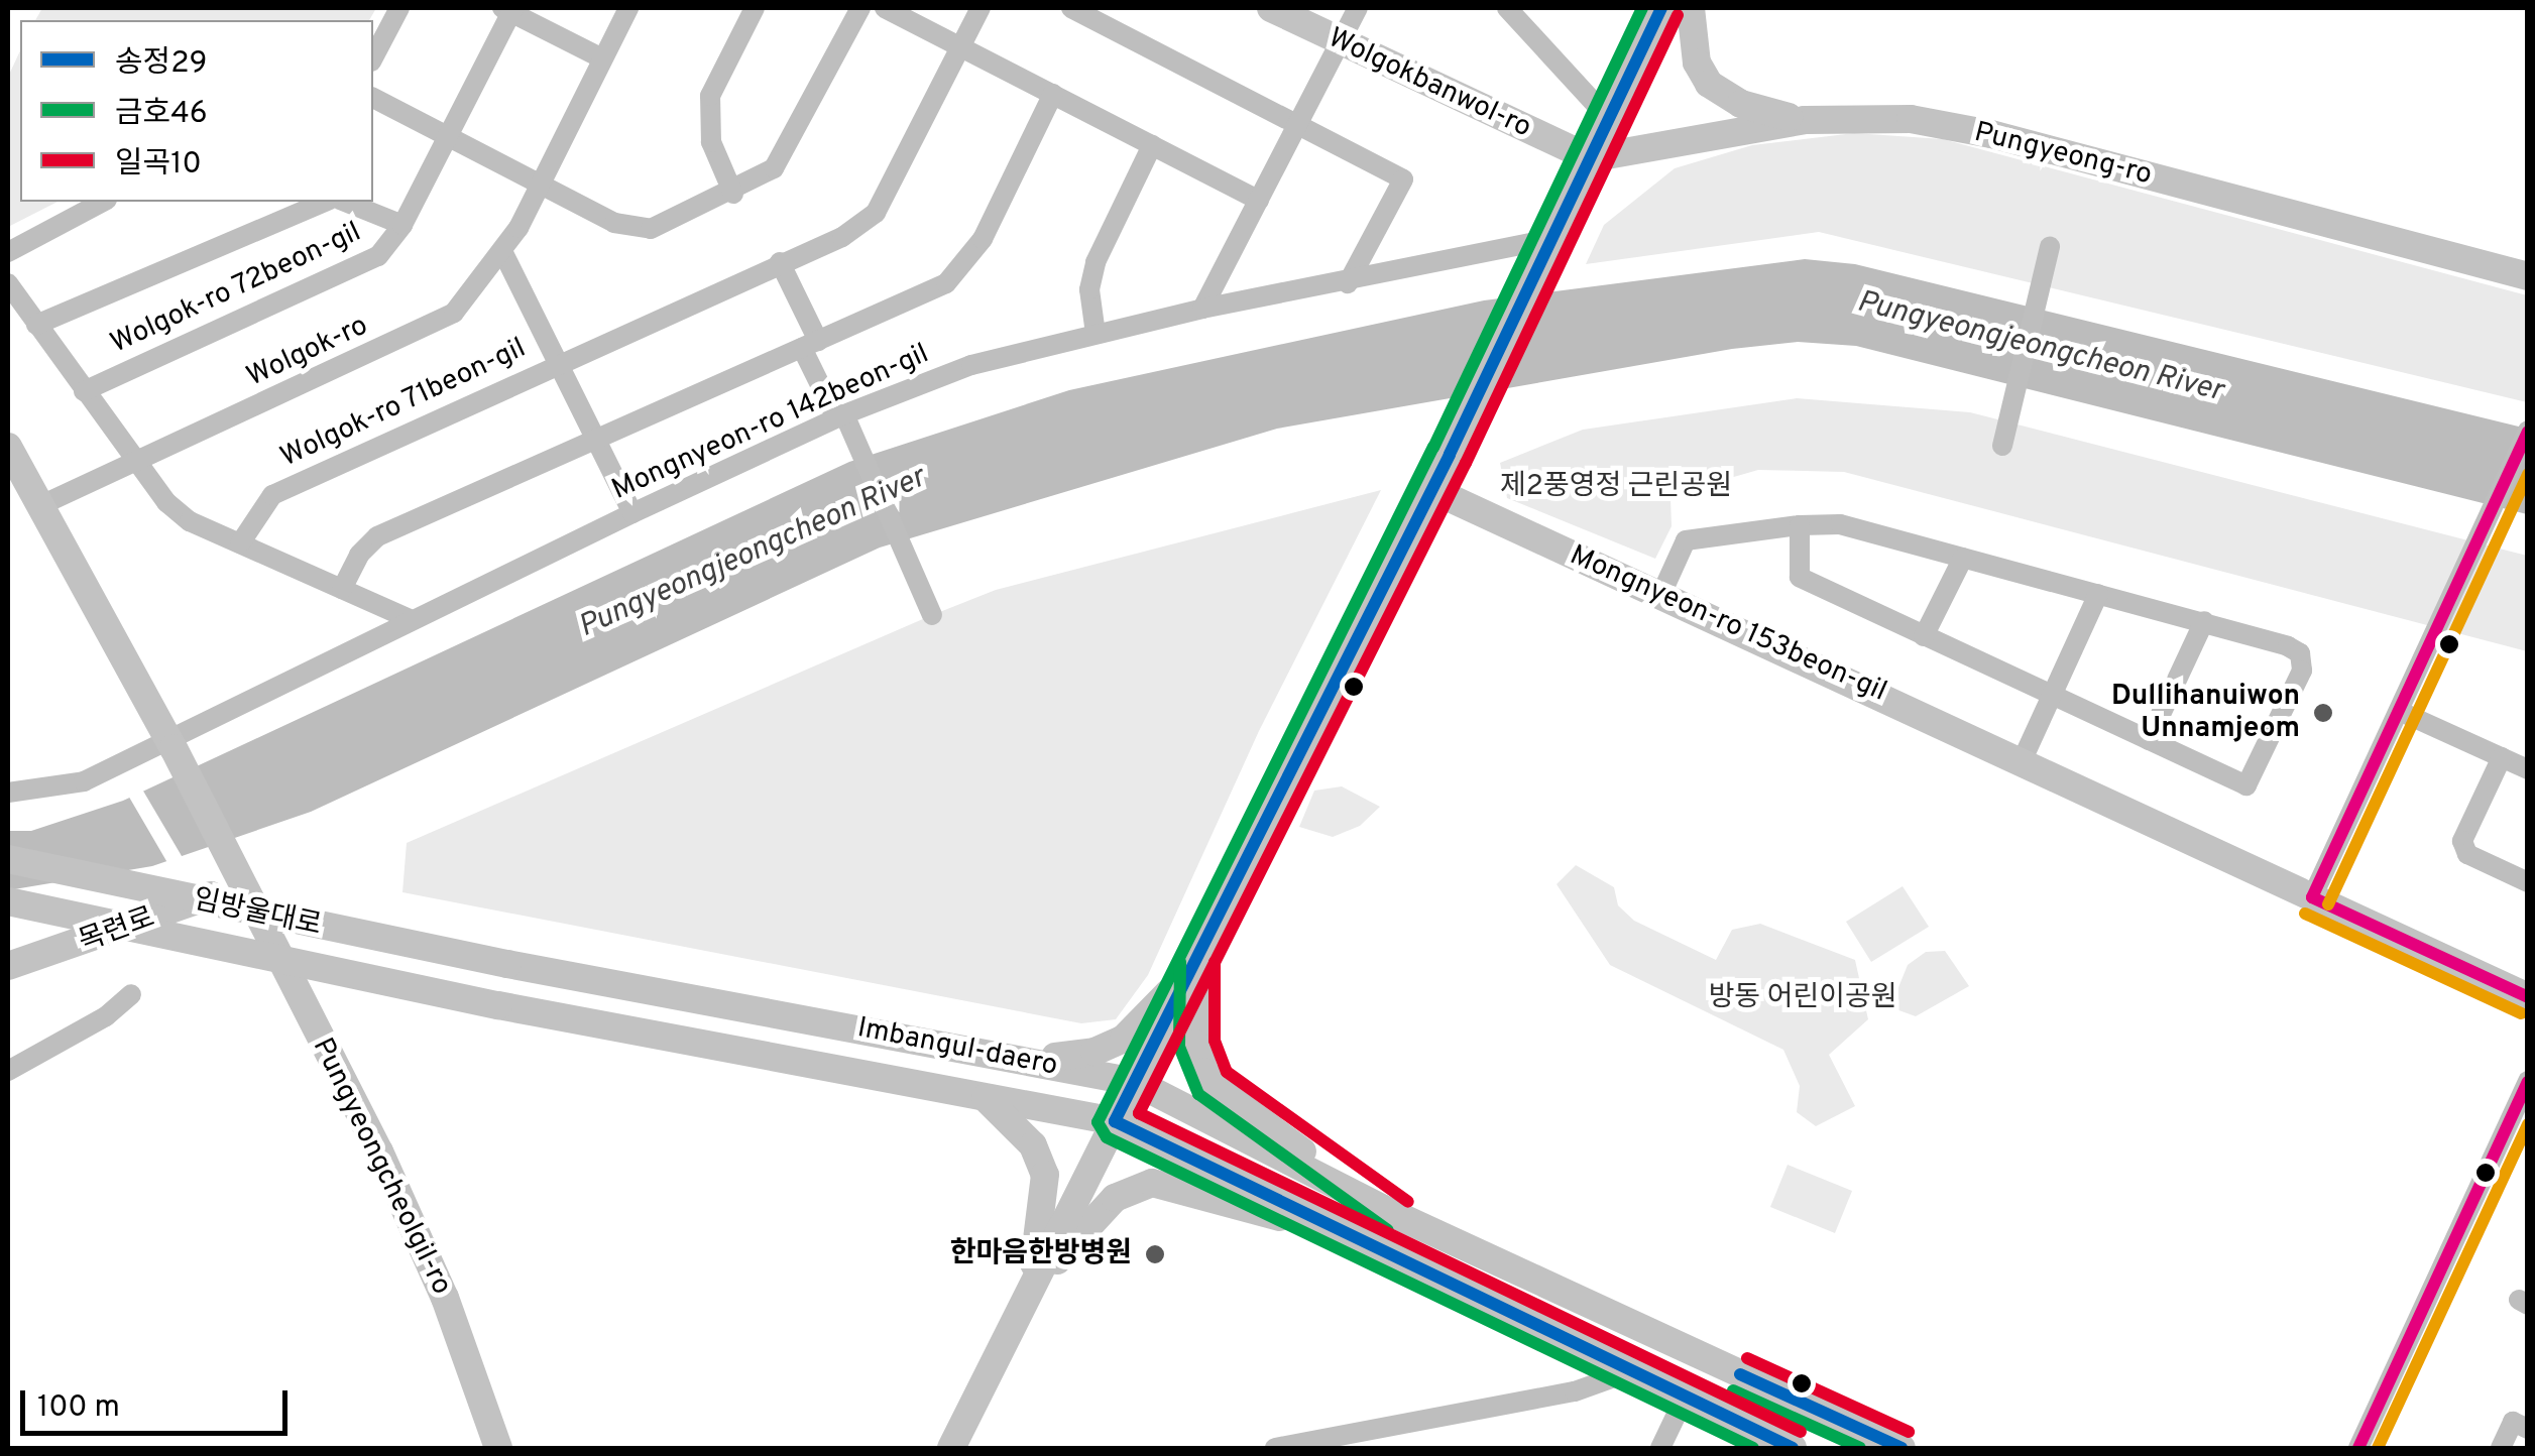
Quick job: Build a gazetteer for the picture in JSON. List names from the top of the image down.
{
  "streets": {
    "main road": [
      "Wolgokbanwol-ro",
      "Pungyeong-ro",
      "Mongnyeon-ro 153beon-gil",
      "임방울대로",
      "목련로",
      "Imbangul-daero",
      "Pungyeongcheolgil-ro"
    ],
    "street": [
      "Wolgok-ro 72beon-gil",
      "Wolgok-ro",
      "Wolgok-ro 71beon-gil",
      "Mongnyeon-ro 142beon-gil"
    ]
  },
  "crossings": [
    ["Wolgokbanwol-ro", "Pungyeong-ro"],
    ["Mongnyeon-ro 142beon-gil", "Pungyeongcheolgil-ro"],
    ["임방울대로", "Imbangul-daero"],
    ["목련로", "Pungyeongcheolgil-ro"]
  ],
  "water": ["Pungyeongjeongcheon River"],
  "parks": ["제2풍영정 근린공원", "방동 어린이공원"],
  "places": ["Dullihanuiwon Unnamjeom", "한마음한방병원"],
  "lines": ["transit line 송정29", "transit line 금호46", "transit line 일곡10"],
  "legend": ["송정29", "금호46", "일곡10"],
  "scale_bar": "100 m"
}
